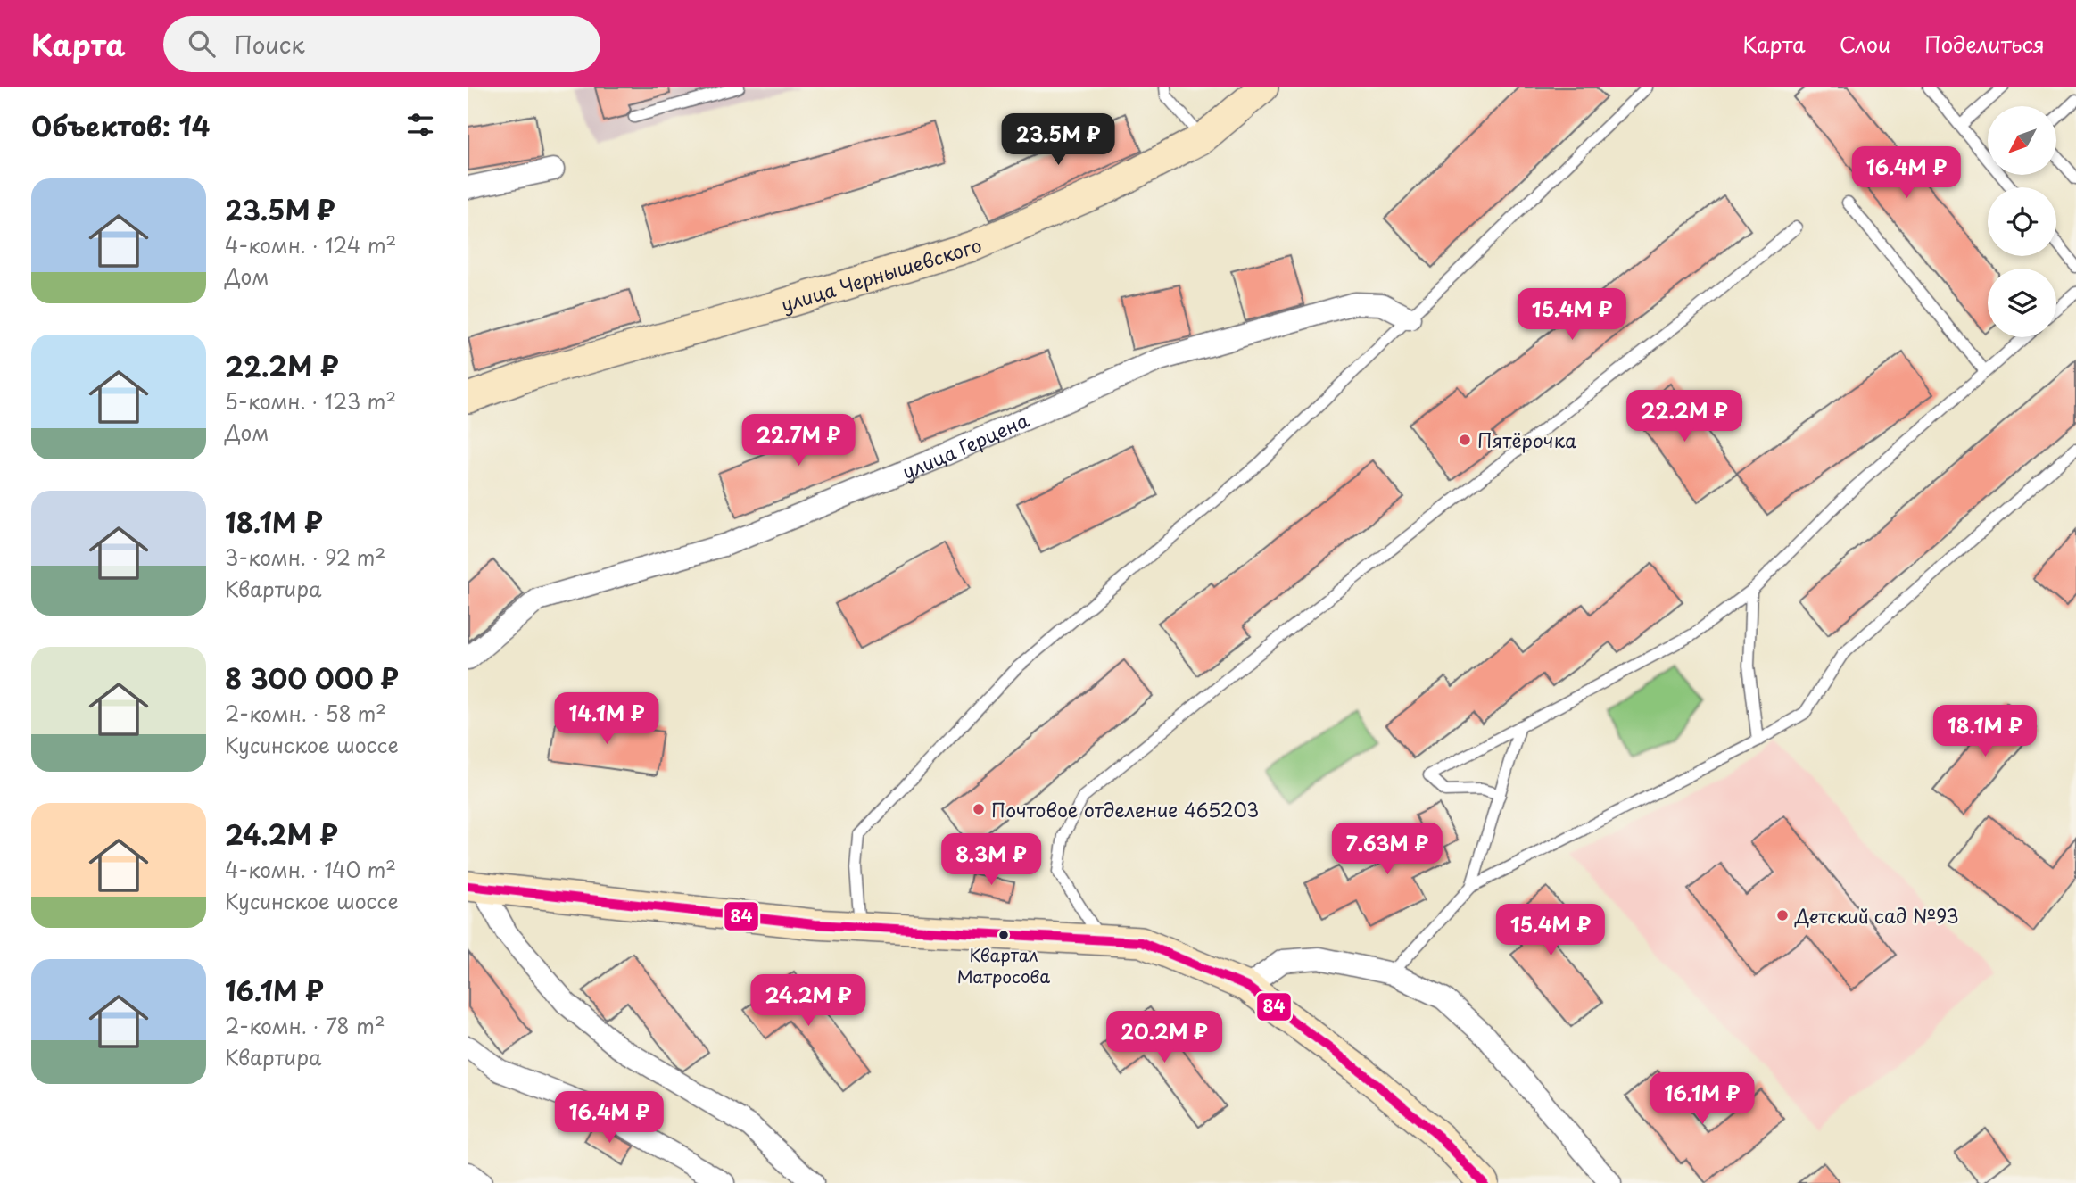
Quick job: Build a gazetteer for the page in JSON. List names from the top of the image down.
{
  "streets": {
    "main road": ["улица Чернышевского"],
    "street": ["улица Герцена"]
  },
  "places": [
    "Пятёрочка",
    "Почтовое отделение 465203",
    "Детский сад №93",
    "Квартал Матросова"
  ],
  "lines": ["transit line 84"],
  "north": "bottom left",
  "page": {
    "header": "Карта",
    "search": "Поиск",
    "nav": ["Карта", "Слои", "Поделиться"],
    "heading": "Объектов: 14",
    "price": [
      "23.5M ₽",
      "16.4M ₽",
      "15.4M ₽",
      "22.2M ₽",
      "22.7M ₽",
      "14.1M ₽",
      "18.1M ₽",
      "7.63M ₽",
      "8.3M ₽",
      "15.4M ₽",
      "24.2M ₽",
      "20.2M ₽",
      "16.1M ₽",
      "16.4M ₽"
    ],
    "list": [
      {
        "name": "23.5M ₽",
        "note": "4-комн. · 124 m² · Дом"
      },
      {
        "name": "22.2M ₽",
        "note": "5-комн. · 123 m² · Дом"
      },
      {
        "name": "18.1M ₽",
        "note": "3-комн. · 92 m² · Квартира"
      },
      {
        "name": "8 300 000 ₽",
        "note": "2-комн. · 58 m² · Кусинское шоссе"
      },
      {
        "name": "24.2M ₽",
        "note": "4-комн. · 140 m² · Кусинское шоссе"
      },
      {
        "name": "16.1M ₽",
        "note": "2-комн. · 78 m² · Квартира"
      }
    ]
  }
}
